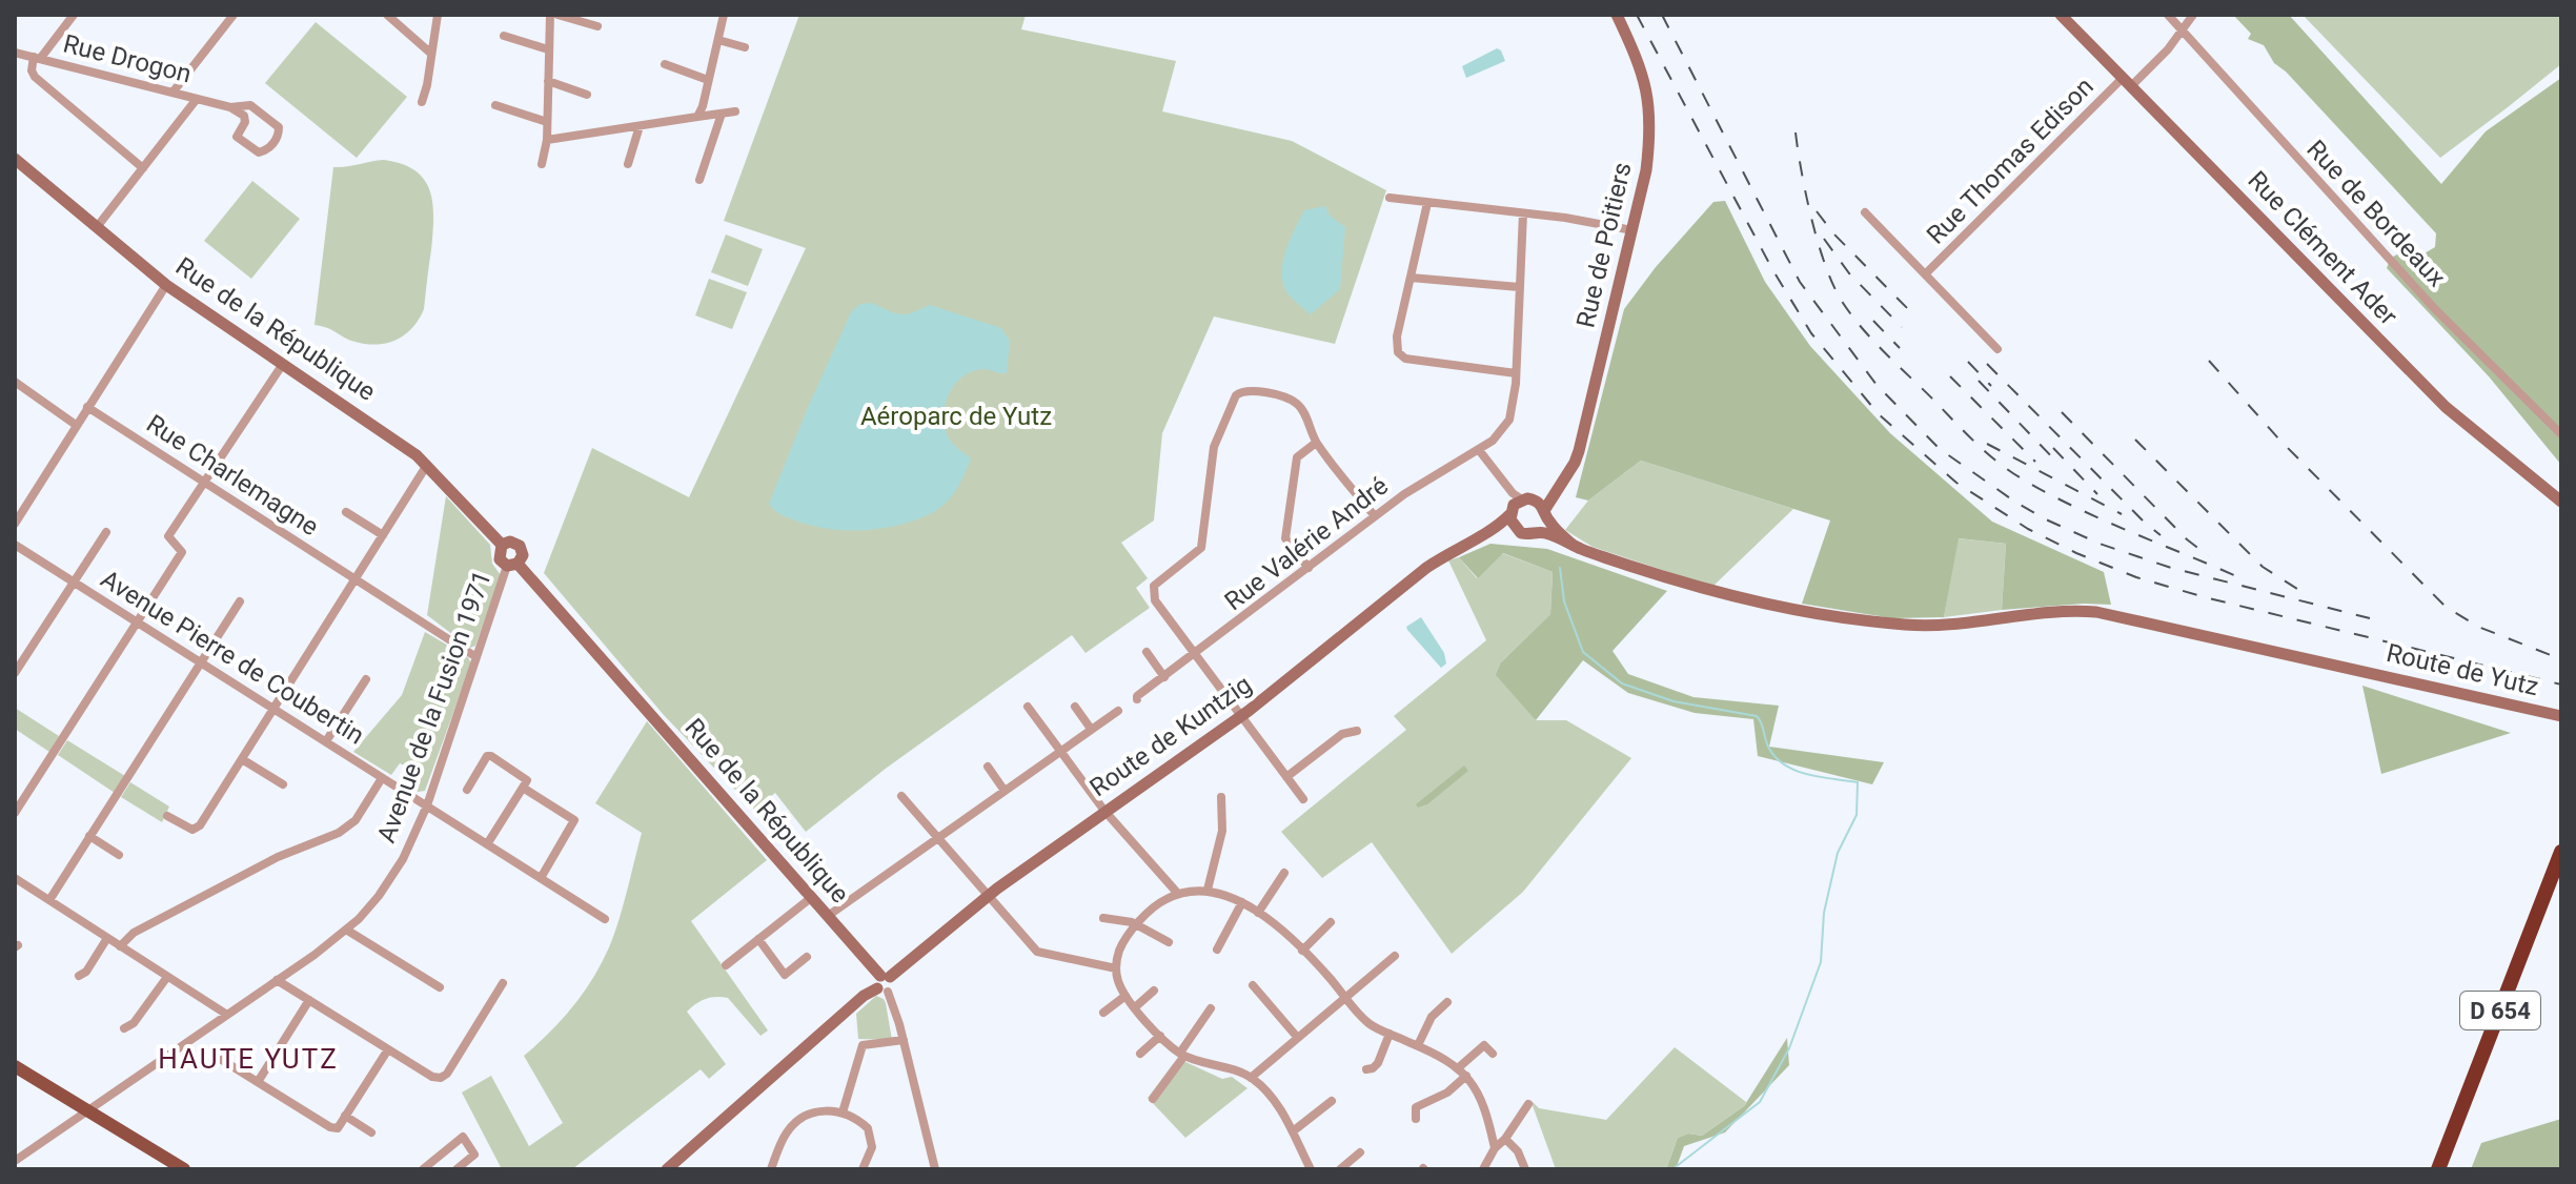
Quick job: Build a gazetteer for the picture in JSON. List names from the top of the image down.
{
  "streets": {
    "highway": ["D 654"],
    "street": [
      "Rue Drogon",
      "Rue Thomas Edison",
      "Rue de Bordeaux",
      "Rue de Poitiers",
      "Rue Clément Ader",
      "Rue de la République",
      "Rue Charlemagne",
      "Rue Valérie André",
      "Avenue Pierre de Coubertin",
      "Route de Yutz",
      "Avenue de la Fusion 1971",
      "Route de Kuntzig"
    ]
  },
  "crossings": [
    ["Rue Thomas Edison", "Rue de Bordeaux"],
    ["Rue Thomas Edison", "Rue Clément Ader"],
    ["Rue de Poitiers", "Route de Kuntzig"],
    ["Rue de la République", "Avenue de la Fusion 1971"],
    ["Rue de la République", "Route de Kuntzig"],
    ["Rue Charlemagne", "Avenue de la Fusion 1971"],
    ["Avenue Pierre de Coubertin", "Avenue de la Fusion 1971"],
    ["Route de Yutz", "Route de Kuntzig"]
  ],
  "districts": ["HAUTE YUTZ"],
  "parks": ["Aéroparc de Yutz"]
}
